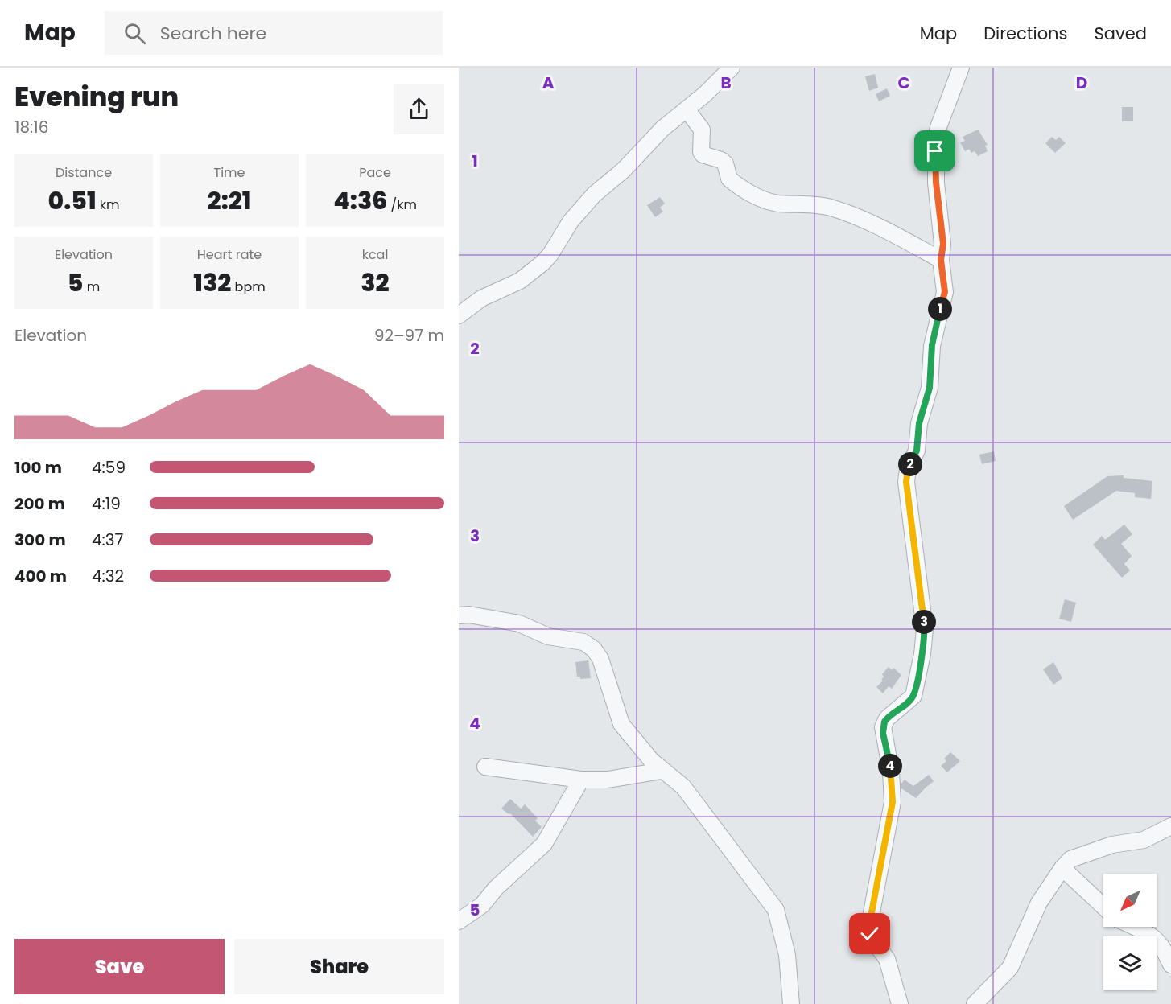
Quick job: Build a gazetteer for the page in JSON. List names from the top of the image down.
{
  "north": "bottom left",
  "page": {
    "header": "Map",
    "search": "Search here",
    "nav": ["Map", "Directions", "Saved"],
    "heading": ["Evening run", "18:16"],
    "stats": [
      ["Distance", "0.51 km"],
      ["Time", "2:21"],
      ["Pace", "4:36 /km"],
      ["Elevation", "5 m"],
      ["Heart rate", "132 bpm"],
      ["kcal", "32"]
    ],
    "pins": [
      "1",
      "2",
      "3",
      "4"
    ],
    "chart": ["Elevation", "92–97 m"],
    "list": [
      {
        "name": "100 m",
        "note": "4:59"
      },
      {
        "name": "200 m",
        "note": "4:19"
      },
      {
        "name": "300 m",
        "note": "4:37"
      },
      {
        "name": "400 m",
        "note": "4:32"
      }
    ],
    "buttons": ["Save", "Share"]
  },
  "grid": {
    "columns": [
      "A",
      "B",
      "C",
      "D"
    ],
    "rows": [
      "1",
      "2",
      "3",
      "4",
      "5"
    ]
  }
}
